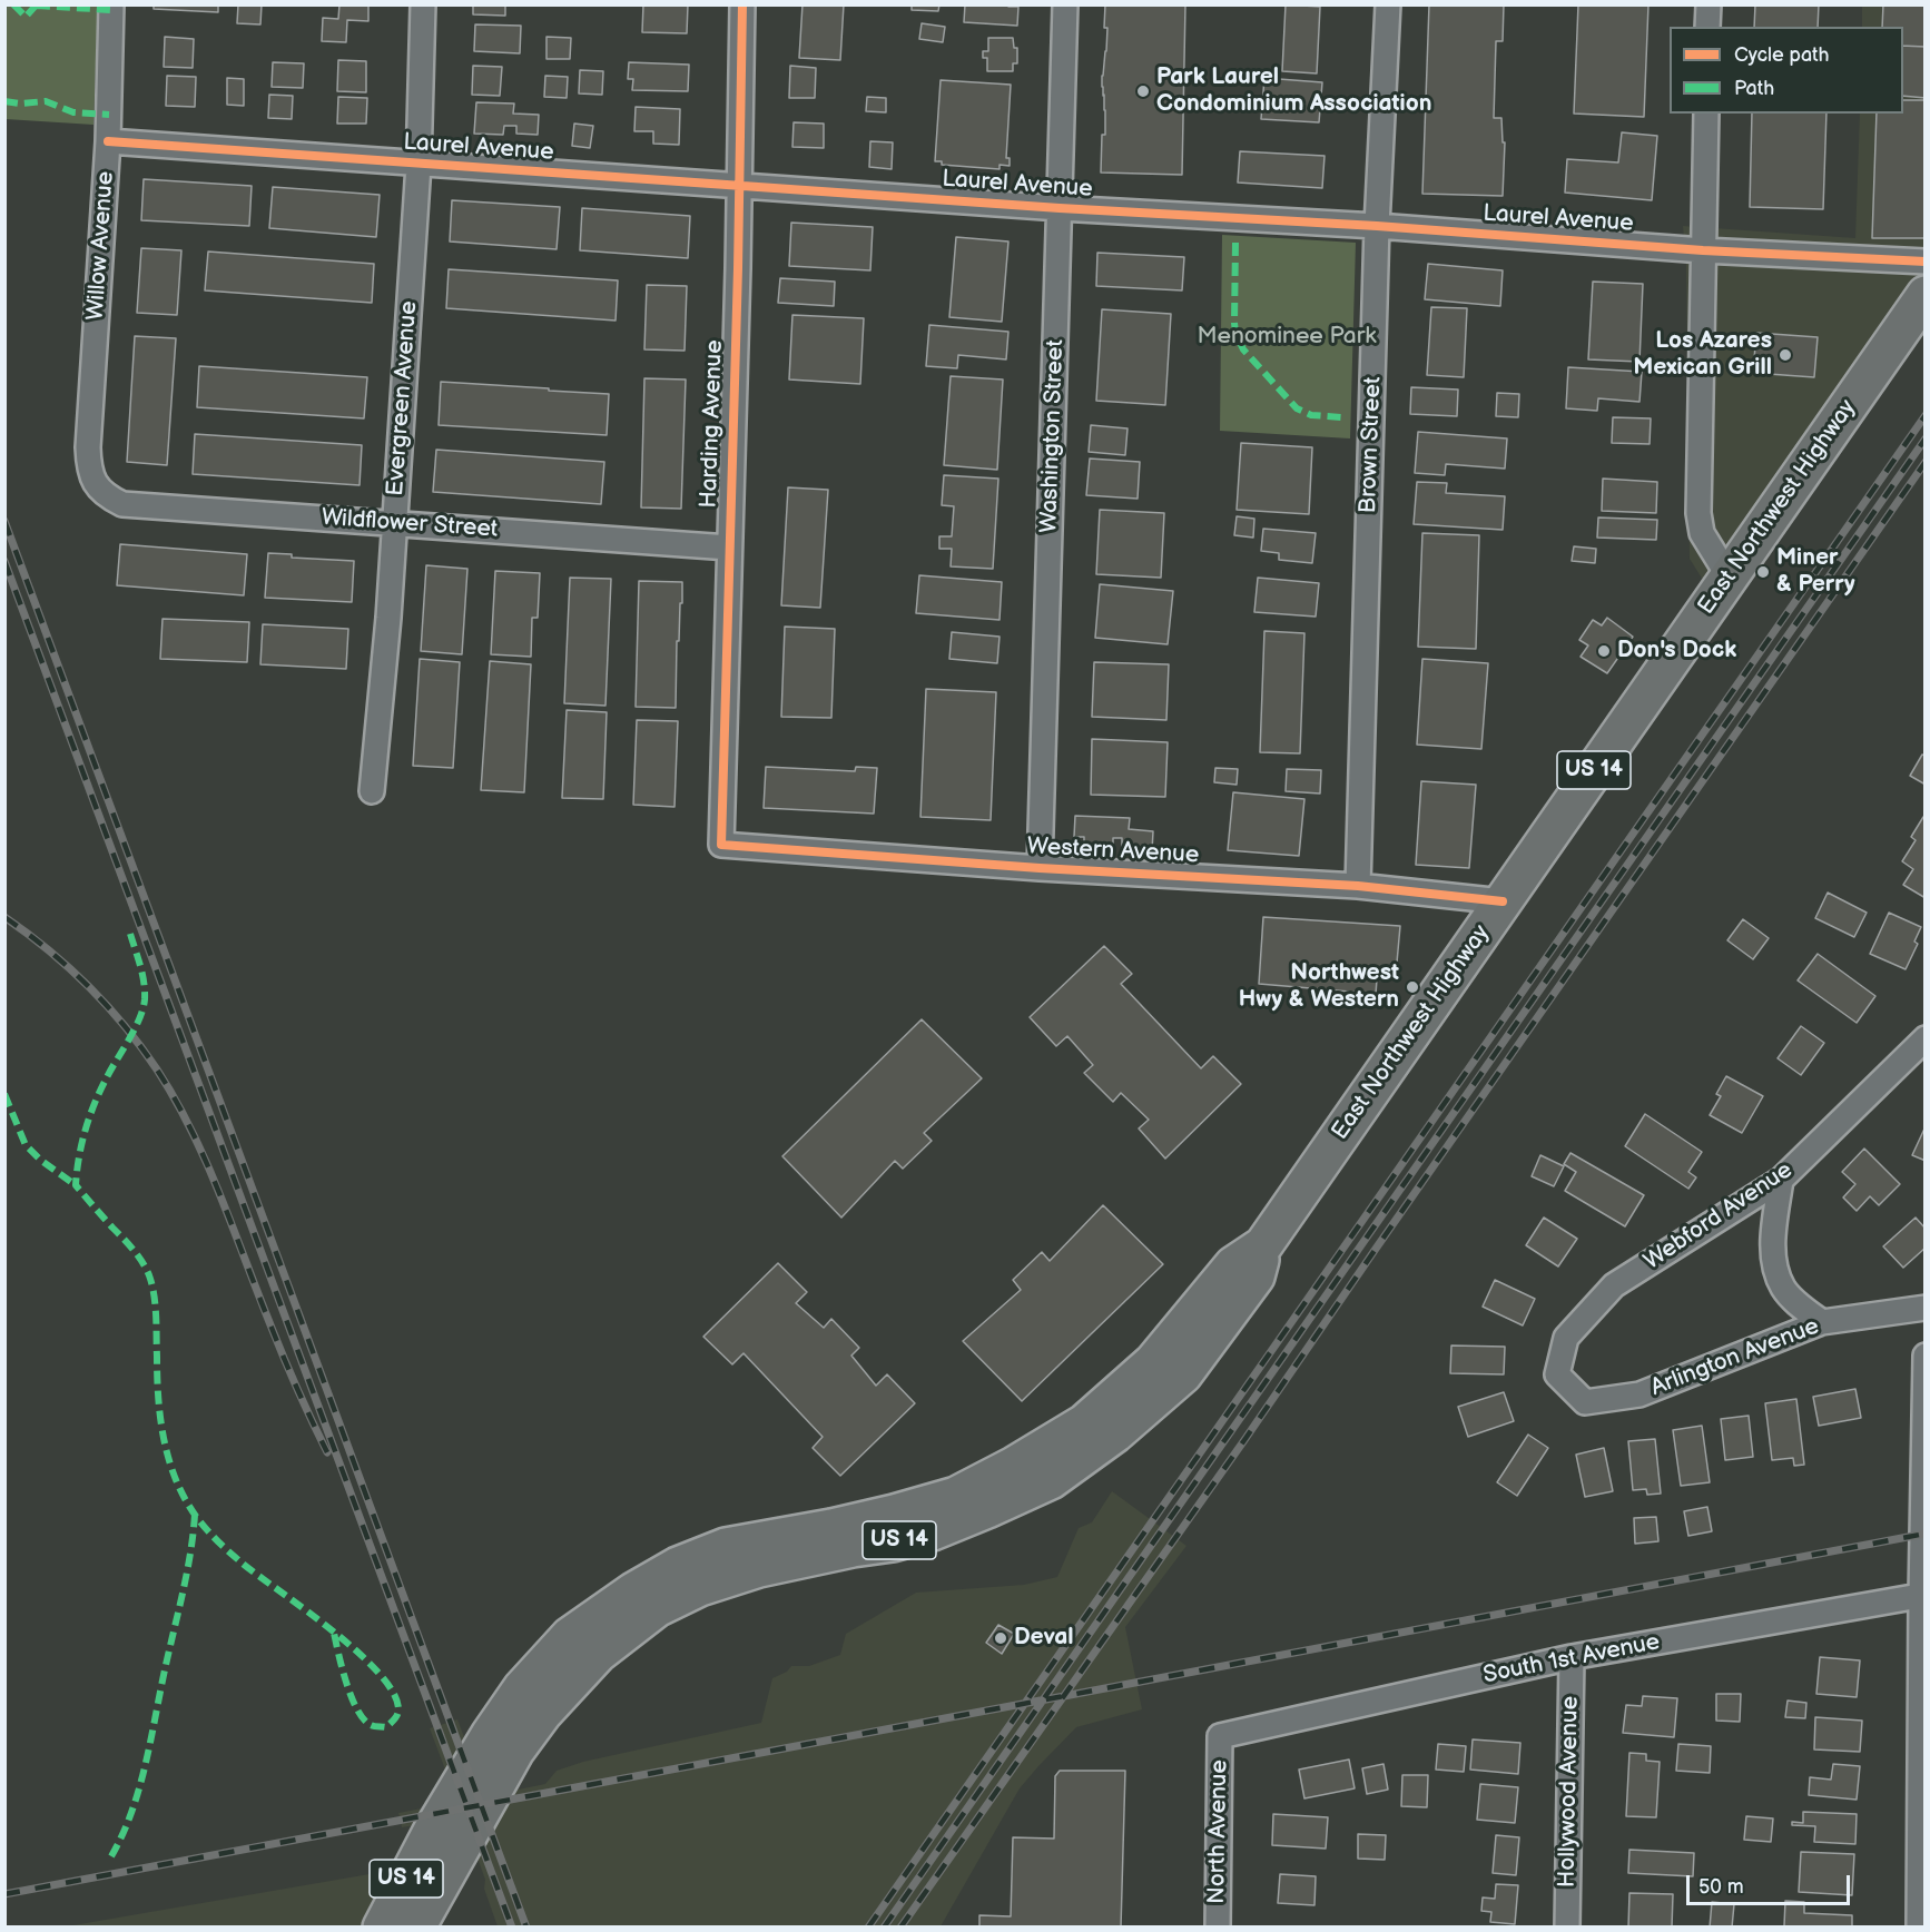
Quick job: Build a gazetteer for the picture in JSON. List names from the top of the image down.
{
  "streets": {
    "main road": ["East Northwest Highway", "US 14"],
    "street": [
      "Laurel Avenue",
      "Willow Avenue",
      "Evergreen Avenue",
      "Harding Avenue",
      "Washington Street",
      "Brown Street",
      "Wildflower Street",
      "Western Avenue",
      "Webford Avenue",
      "Arlington Avenue",
      "South 1st Avenue",
      "Hollywood Avenue",
      "North Avenue"
    ]
  },
  "crossings": [
    ["Laurel Avenue", "Willow Avenue"],
    ["Laurel Avenue", "Evergreen Avenue"],
    ["Laurel Avenue", "Harding Avenue"],
    ["Laurel Avenue", "Washington Street"],
    ["Laurel Avenue", "Brown Street"],
    ["Willow Avenue", "Wildflower Street"],
    ["Evergreen Avenue", "Wildflower Street"],
    ["Harding Avenue", "Wildflower Street"],
    ["Harding Avenue", "Western Avenue"],
    ["Washington Street", "Western Avenue"],
    ["Brown Street", "Western Avenue"],
    ["East Northwest Highway", "Western Avenue"],
    ["Webford Avenue", "Arlington Avenue"],
    ["South 1st Avenue", "Hollywood Avenue"],
    ["South 1st Avenue", "North Avenue"]
  ],
  "parks": ["Menominee Park"],
  "places": [
    "Park Laurel Condominium Association",
    "Los Azares Mexican Grill",
    "Miner & Perry",
    "Don's Dock",
    "Northwest Hwy & Western",
    "Deval"
  ],
  "legend": ["Cycle path", "Path"],
  "scale_bar": "50 m"
}
